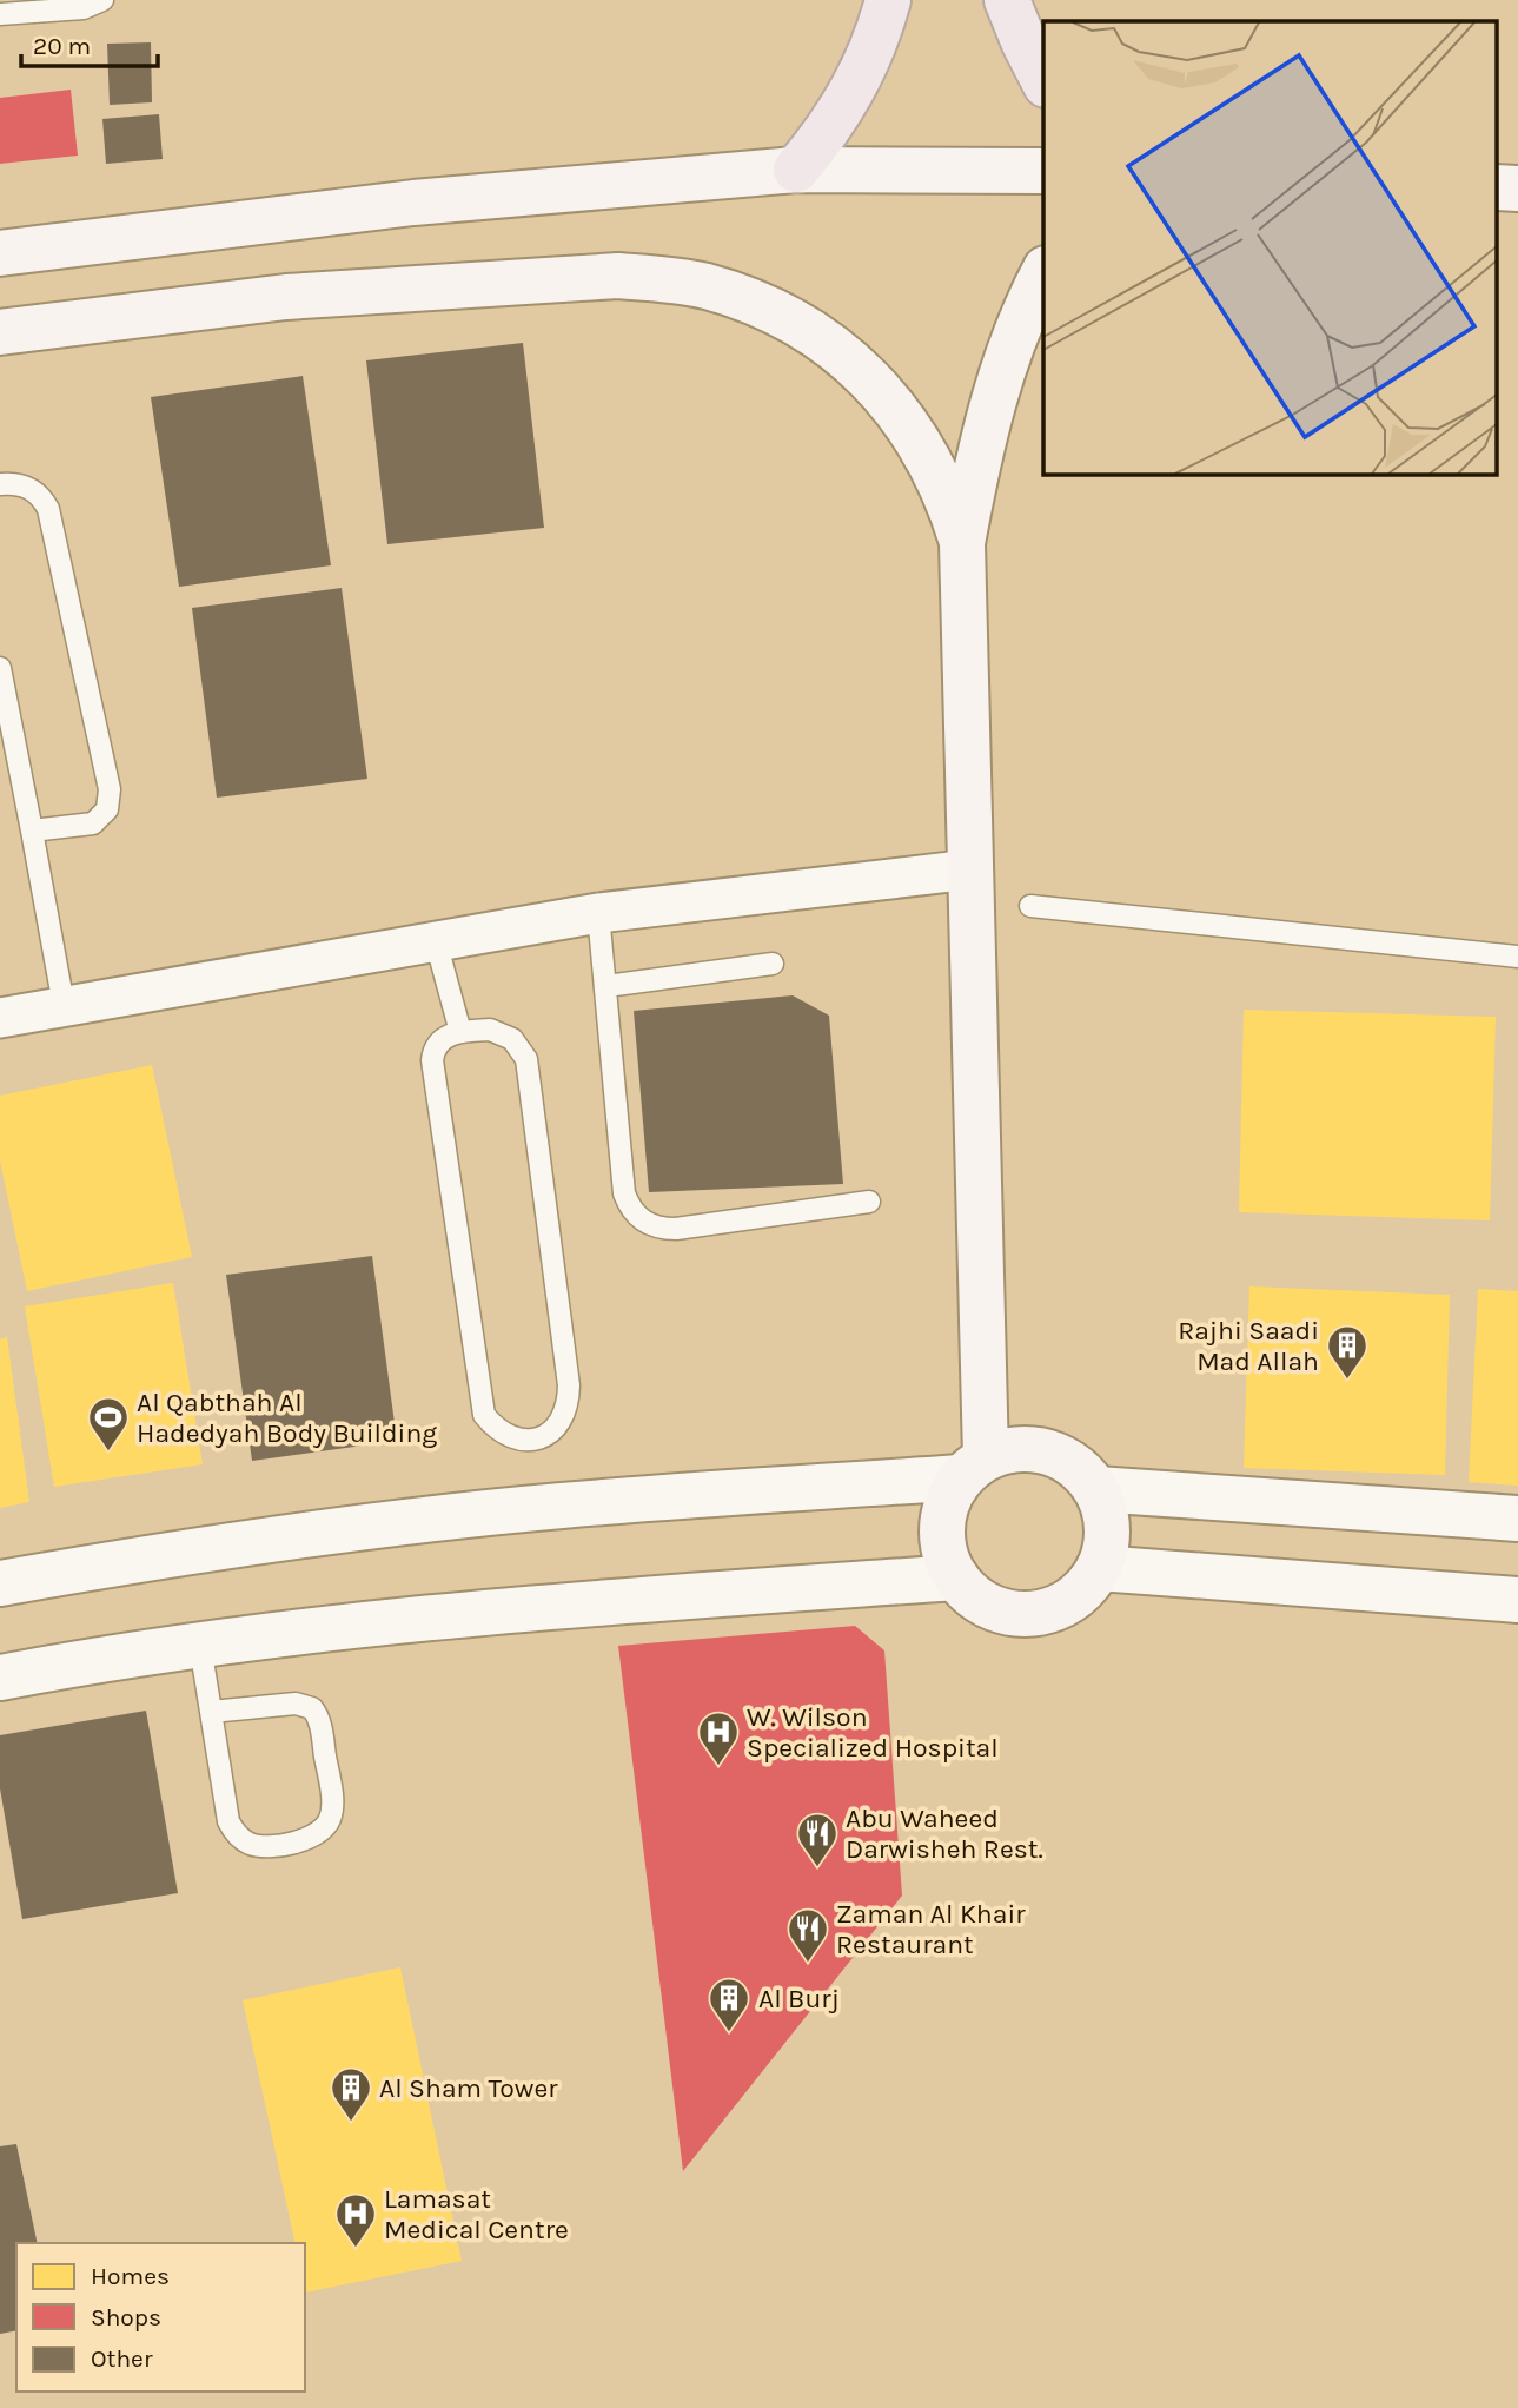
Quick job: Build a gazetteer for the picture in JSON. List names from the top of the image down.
{
  "places": {
    "building": ["Rajhi Saadi Mad Allah", "Al Burj", "Al Sham Tower"],
    "sports": ["Al Qabthah Al Hadedyah Body Building"],
    "hospital": ["W. Wilson Specialized Hospital", "Lamasat Medical Centre"],
    "restaurant": ["Abu Waheed Darwisheh Rest.", "Zaman Al Khair Restaurant"]
  },
  "legend": ["Homes", "Shops", "Other"],
  "scale_bar": "20 m"
}
